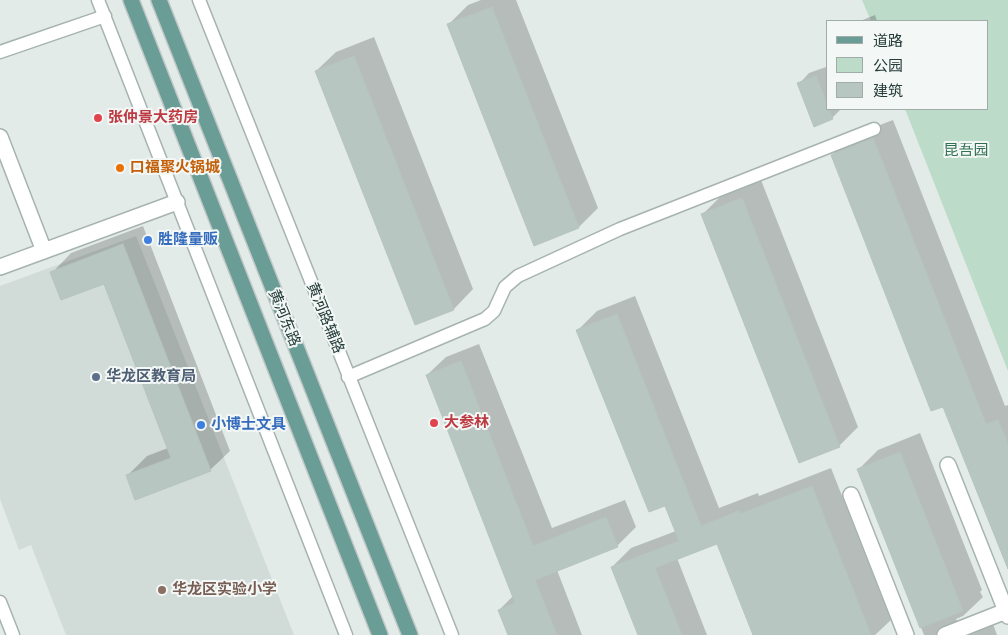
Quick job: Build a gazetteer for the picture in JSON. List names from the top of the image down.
{
  "streets": {
    "main road": ["黄河东路"],
    "lane": ["黄河路辅路"]
  },
  "parks": ["昆吾园"],
  "places": [
    "张仲景大药房",
    "口福聚火锅城",
    "胜隆量贩",
    "华龙区教育局",
    "大参林",
    "小博士文具",
    "华龙区实验小学"
  ],
  "legend": ["道路", "公园", "建筑"]
}
